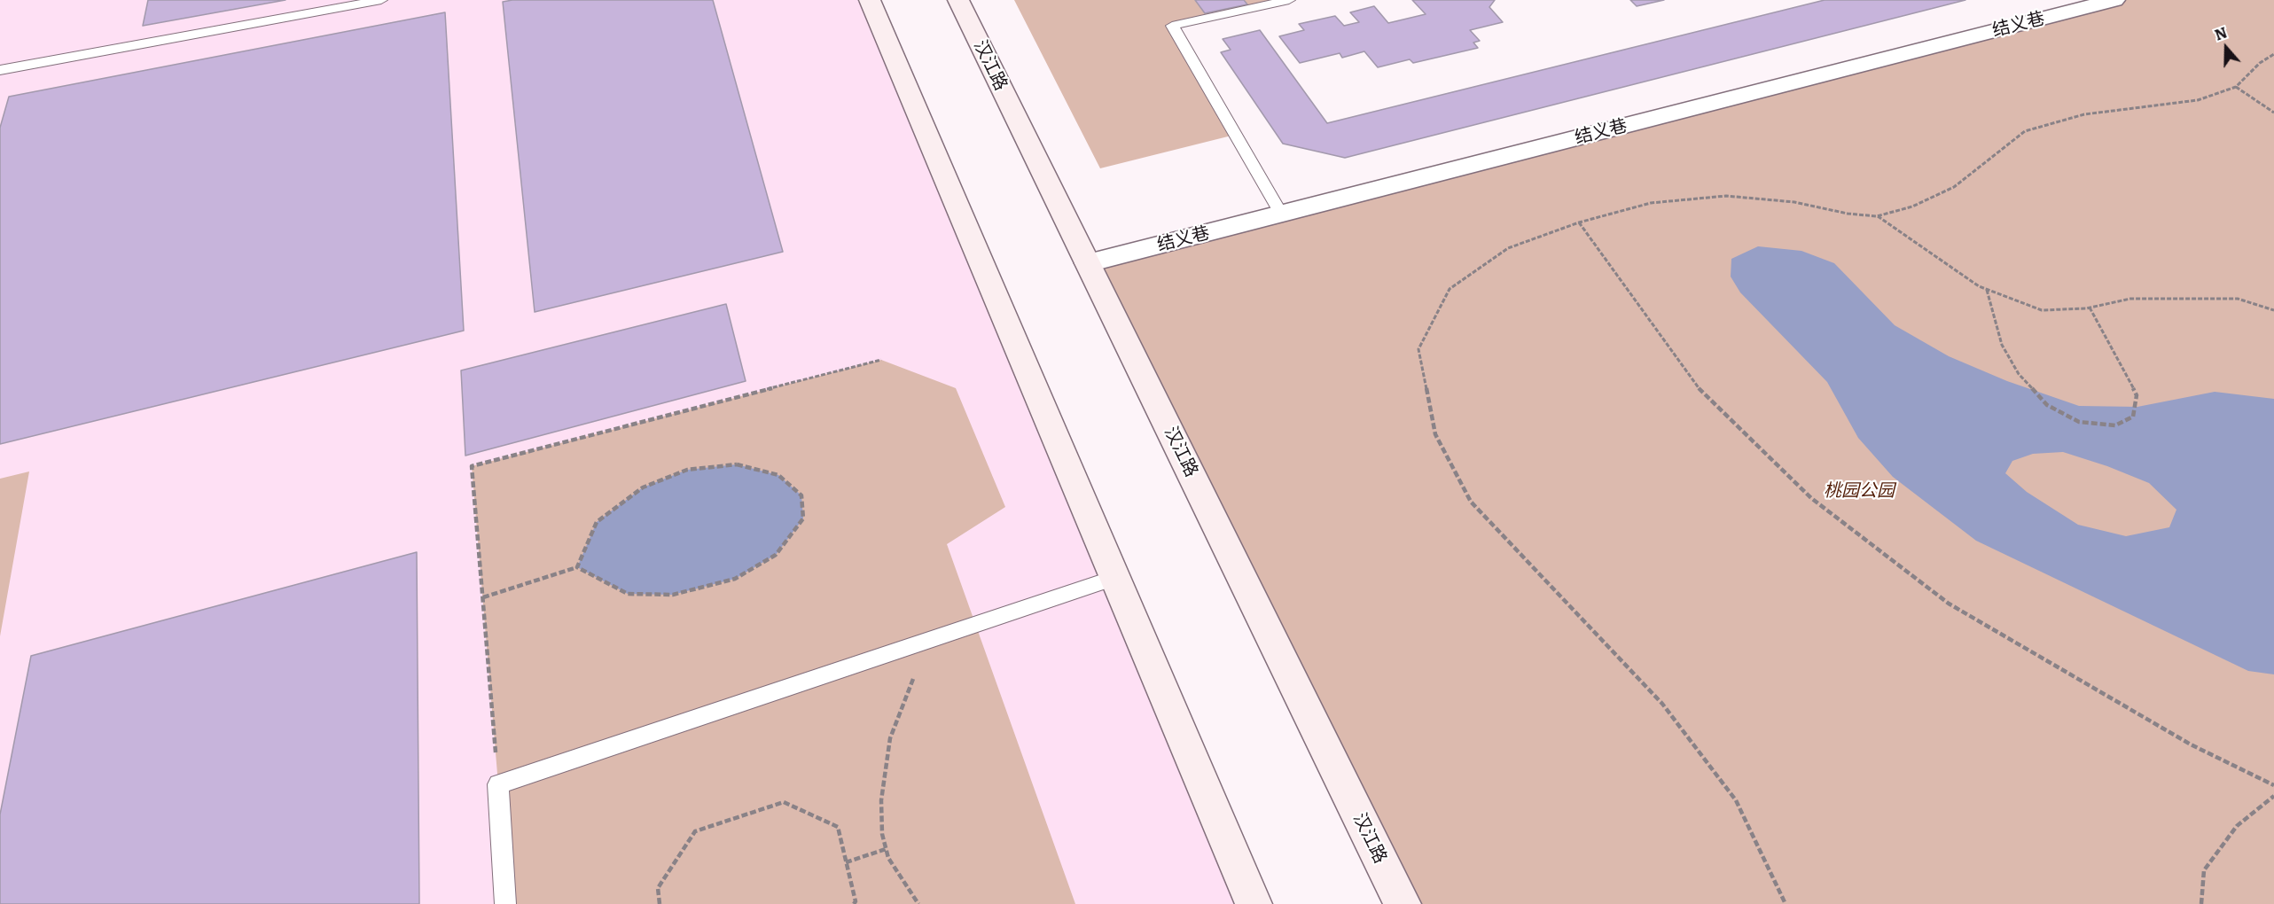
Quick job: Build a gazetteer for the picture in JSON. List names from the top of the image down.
{
  "streets": {
    "main road": ["汉江路"],
    "street": ["结义巷"]
  },
  "crossings": [
    ["结义巷", "汉江路"]
  ],
  "parks": ["桃园公园"],
  "north": "top"
}
